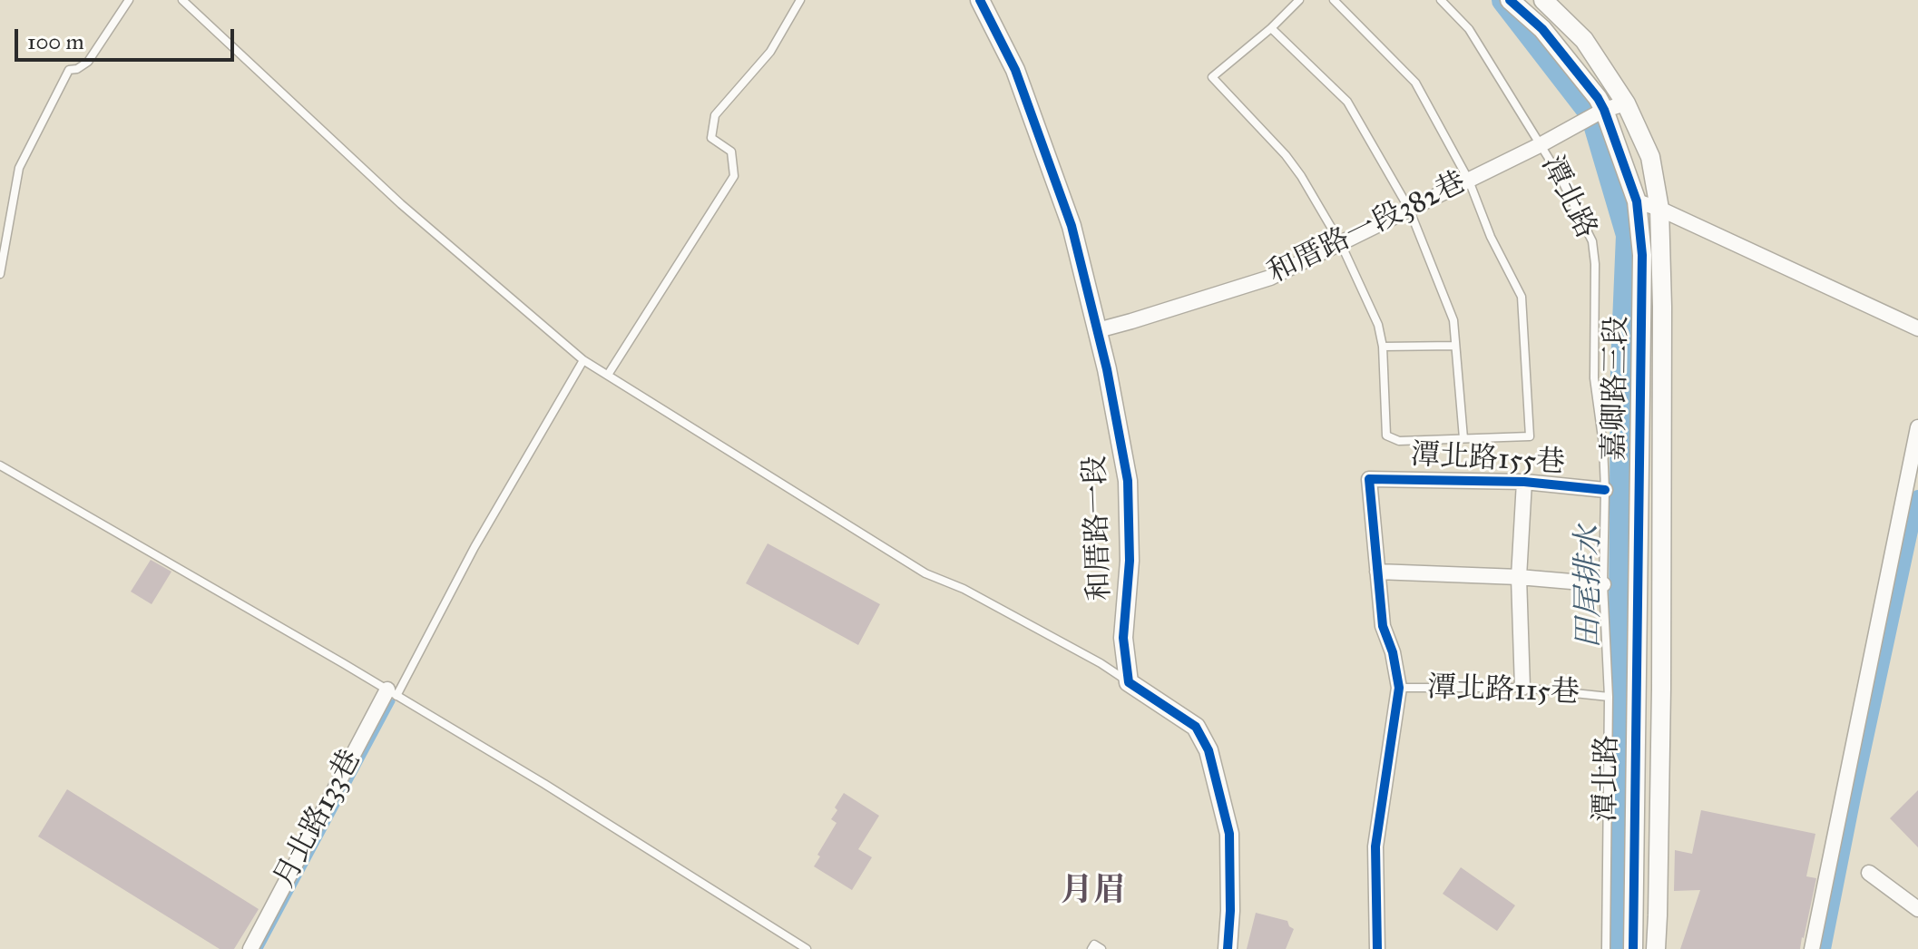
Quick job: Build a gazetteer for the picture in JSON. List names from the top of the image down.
{
  "streets": {
    "street": [
      "和厝路一段382巷",
      "嘉卿路三段",
      "潭北路155巷",
      "和厝路一段",
      "月北路133巷"
    ],
    "lane": ["潭北路", "潭北路115巷"]
  },
  "crossings": [
    ["潭北路", "和厝路一段382巷"],
    ["潭北路", "潭北路155巷"],
    ["潭北路", "潭北路115巷"],
    ["和厝路一段382巷", "嘉卿路三段"],
    ["和厝路一段382巷", "和厝路一段"]
  ],
  "districts": ["月眉"],
  "water": ["田尾排水"],
  "scale_bar": "100 m"
}
